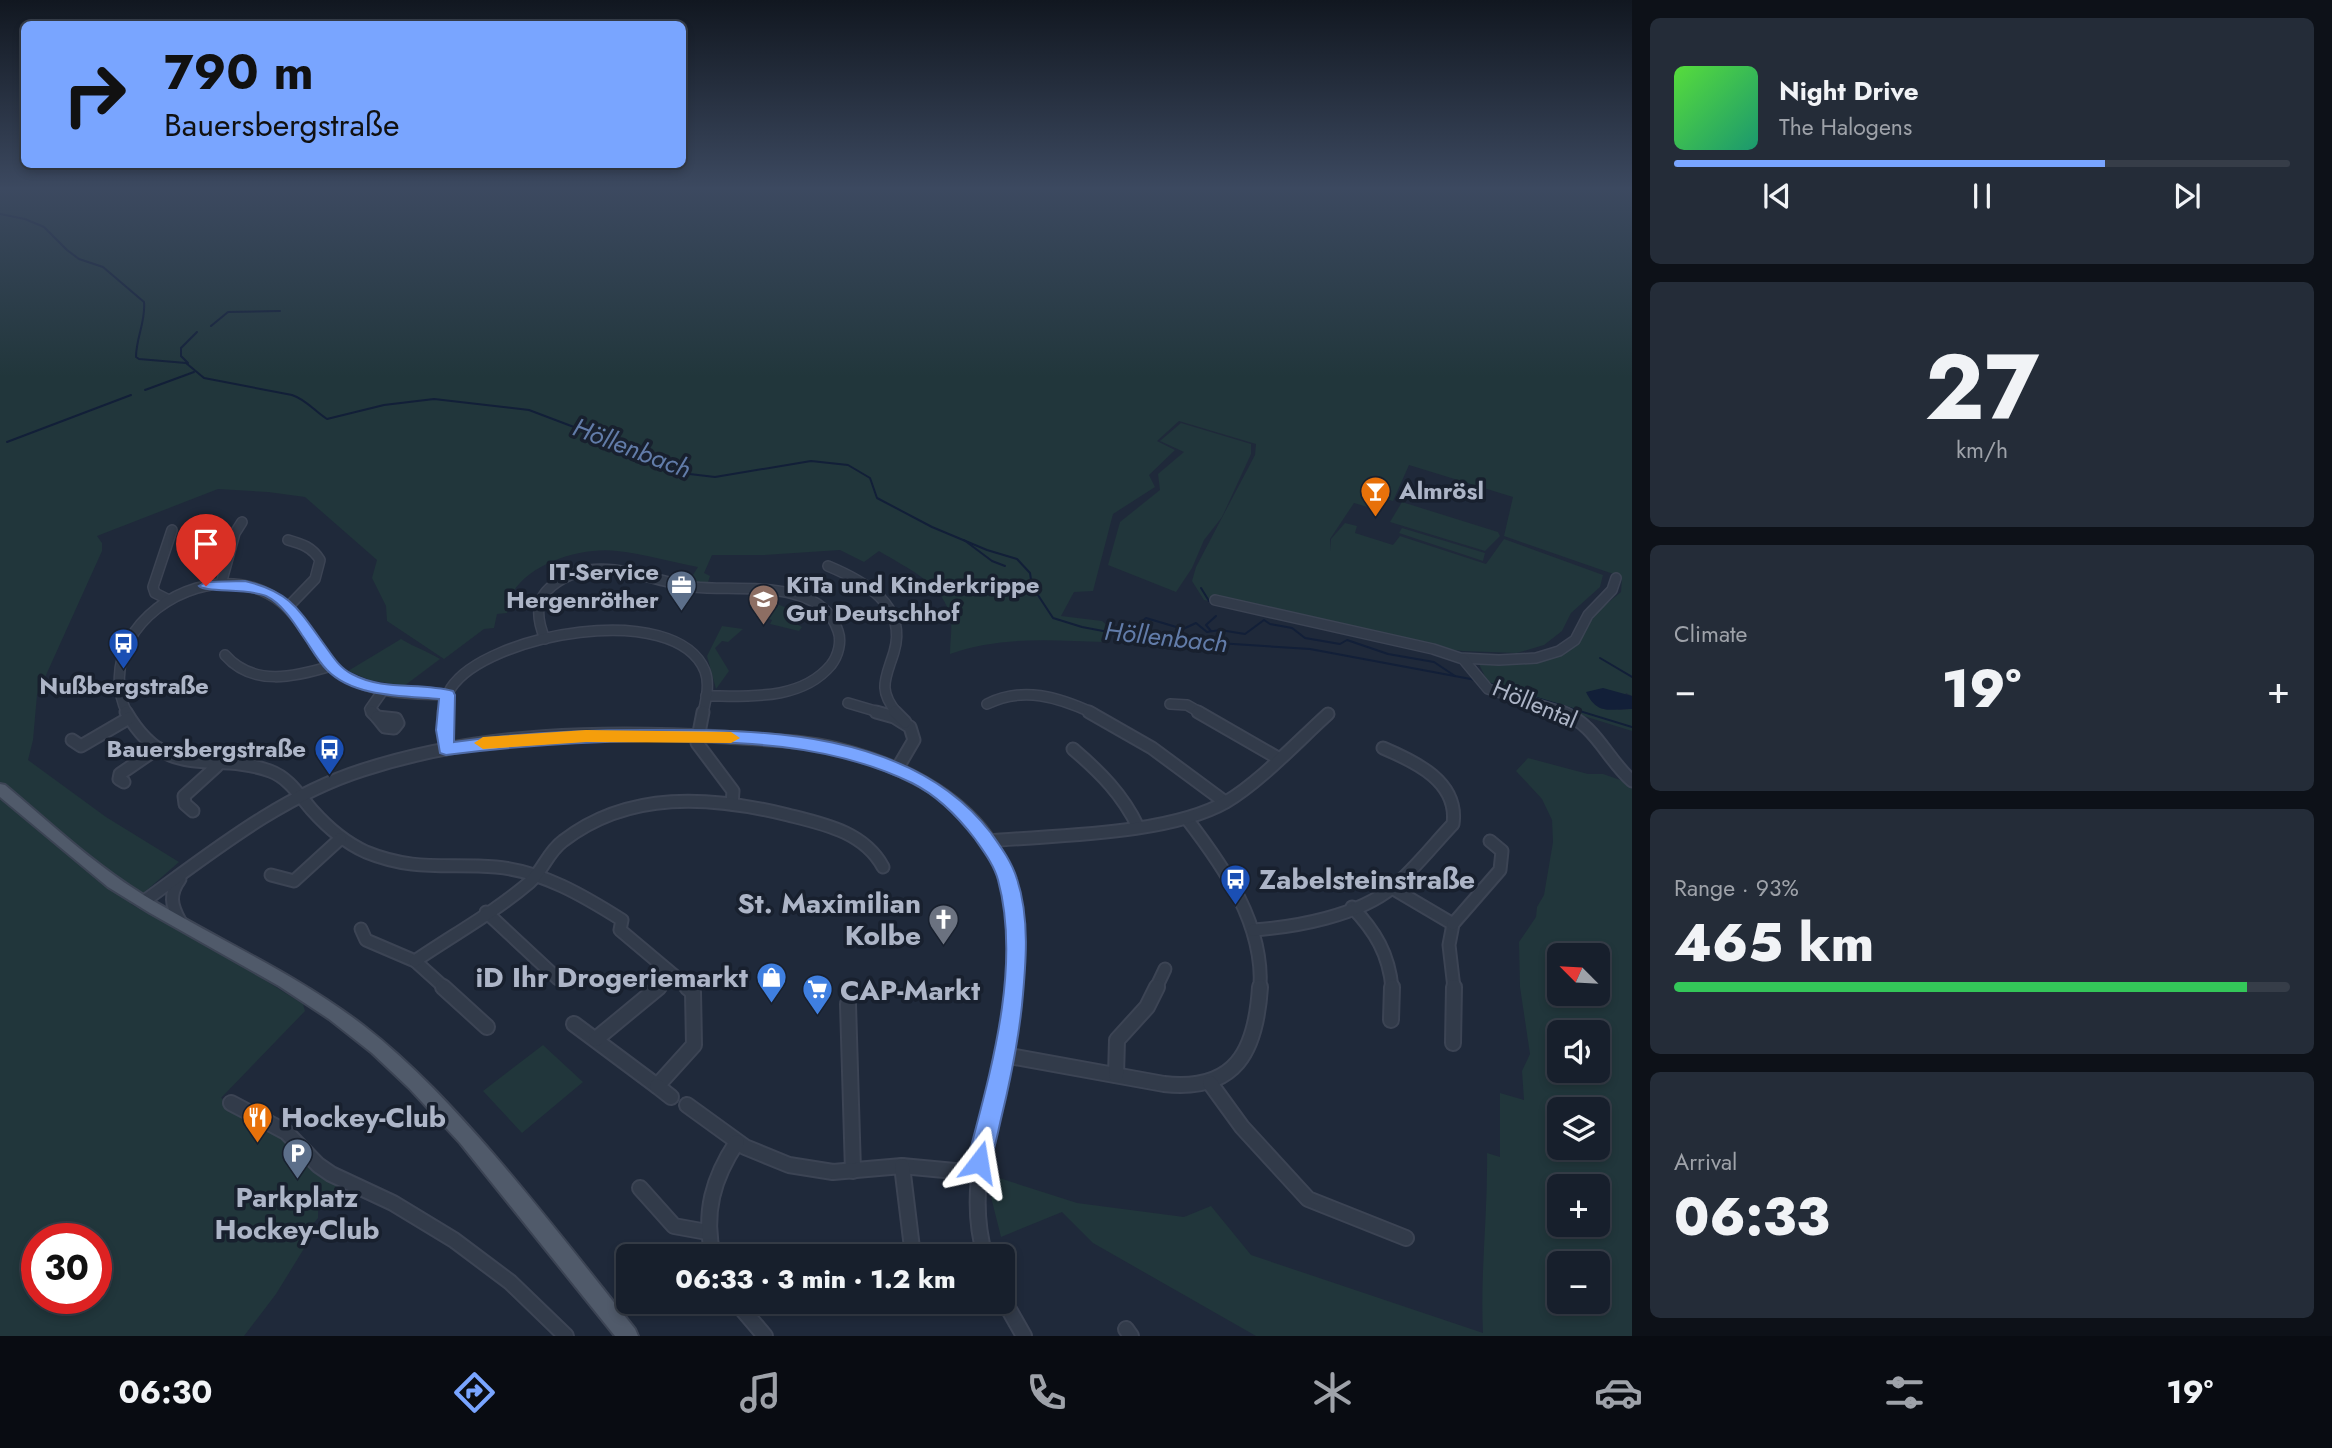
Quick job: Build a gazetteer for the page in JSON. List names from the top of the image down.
{
  "streets": {
    "street": ["Höllental"]
  },
  "water": ["Höllenbach"],
  "places": {
    "bar": ["Almrösl"],
    "office": ["IT-Service Hergenröther"],
    "school or university": ["KiTa und Kinderkrippe Gut Deutschhof"],
    "bus stop": ["Nußbergstraße", "Bauersbergstraße", "Zabelsteinstraße"],
    "church": ["St. Maximilian Kolbe"],
    "shop": ["iD Ihr Drogeriemarkt"],
    "supermarket": ["CAP-Markt"],
    "restaurant": ["Hockey-Club"],
    "parking": ["Parkplatz Hockey-Club"]
  },
  "north": "top left",
  "page": {
    "turn": ["790 m", "Bauersbergstraße"],
    "song": ["Night Drive", "The Halogens"],
    "tile": [
      ["27", "km/h"],
      "Climate",
      ["Range · 93%", "465 km"],
      ["Arrival", "06:33"]
    ],
    "heat": ["−", "19°", "+"],
    "map_buttons": ["+", "−"],
    "limit": "30",
    "trip": "06:33 · 3 min · 1.2 km",
    "tabs": ["06:30", "19°"]
  }
}
